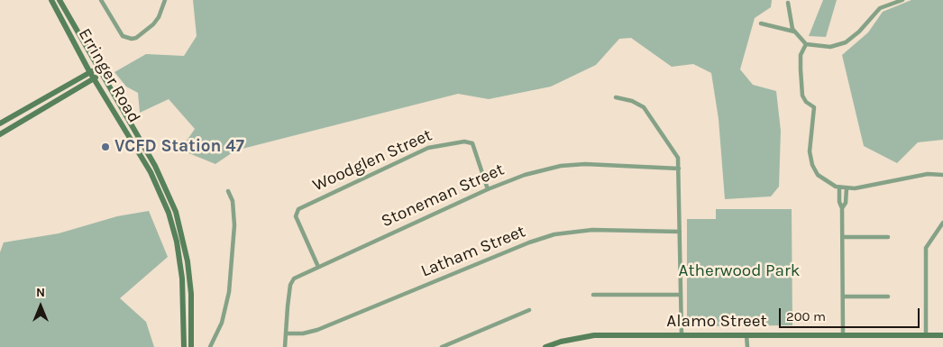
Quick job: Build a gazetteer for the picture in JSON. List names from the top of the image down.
{
  "streets": {
    "main road": ["Erringer Road", "Alamo Street"],
    "street": ["Woodglen Street", "Stoneman Street", "Latham Street"]
  },
  "crossings": [
    ["Woodglen Street", "Stoneman Street"],
    ["Stoneman Street", "Latham Street"]
  ],
  "parks": ["Atherwood Park"],
  "places": ["VCFD Station 47"],
  "scale_bar": "200 m",
  "north": "top"
}
